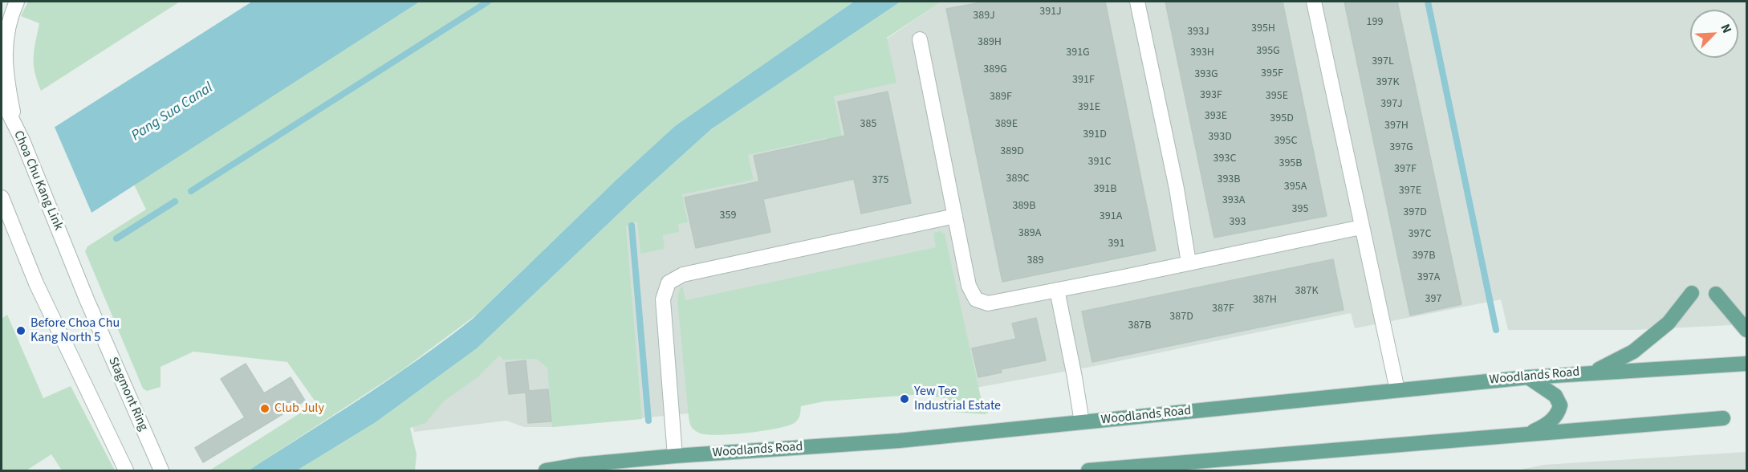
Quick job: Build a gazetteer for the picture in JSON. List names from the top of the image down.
{
  "streets": {
    "main road": ["Woodlands Road"],
    "street": ["Choa Chu Kang Link", "Stagmont Ring"]
  },
  "crossings": [
    ["Choa Chu Kang Link", "Stagmont Ring"]
  ],
  "water": ["Pang Sua Canal"],
  "places": ["Before Choa Chu Kang North 5", "Yew Tee Industrial Estate", "Club July"],
  "house_numbers": [
    "391J",
    "389J",
    "199",
    "395H",
    "393J",
    "389H",
    "395G",
    "391G",
    "393H",
    "397L",
    "389G",
    "395F",
    "393G",
    "391F",
    "397K",
    "393F",
    "395E",
    "389F",
    "397J",
    "391E",
    "393E",
    "395D",
    "385",
    "389E",
    "397H",
    "391D",
    "393D",
    "395C",
    "397G",
    "389D",
    "393C",
    "391C",
    "395B",
    "397F",
    "389C",
    "393B",
    "375",
    "395A",
    "391B",
    "397E",
    "393A",
    "389B",
    "395",
    "397D",
    "359",
    "391A",
    "393",
    "389A",
    "397C",
    "391",
    "397B",
    "389",
    "397A",
    "387K",
    "397",
    "387H",
    "387F",
    "387D",
    "387B"
  ],
  "north": "top right"
}
